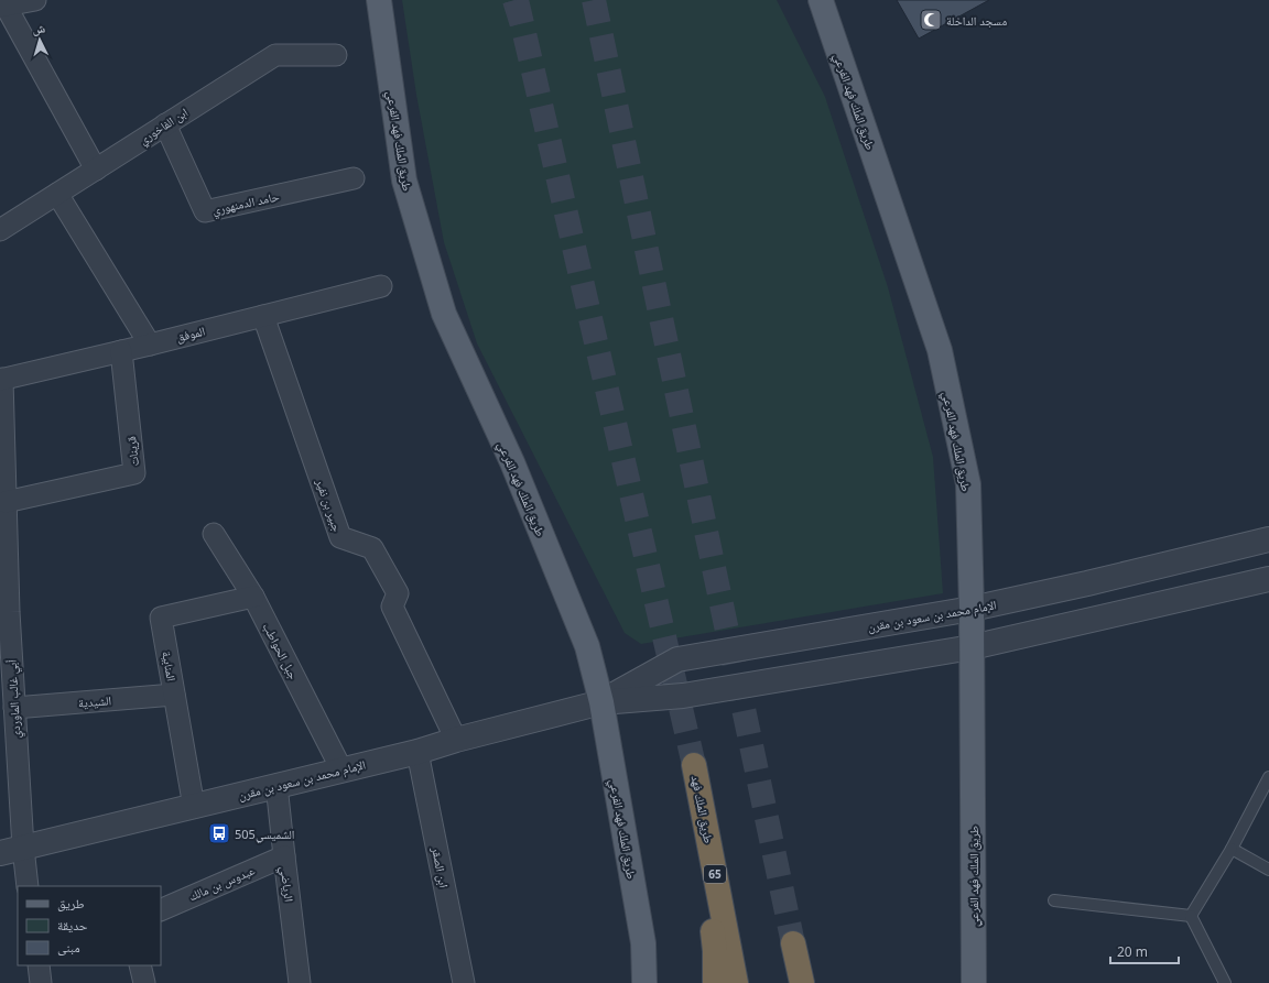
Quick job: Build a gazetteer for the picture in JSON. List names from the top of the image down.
{
  "streets": {
    "highway": ["طريق الملك فهد", "65"],
    "main road": ["طريق الملك فهد الفرعي"],
    "street": [
      "ابن الفاخوري",
      "حامد الدمنهوري",
      "الموفق",
      "قرينات",
      "جبير بن نفير",
      "الإمام محمد بن سعود بن مقرن",
      "جبل الحواطب",
      "المنابية",
      "أبي غالب الماوردي",
      "الشيدية",
      "ابن الصقر",
      "عبدوس بن مالك",
      "الرياضي"
    ]
  },
  "crossings": [
    ["طريق الملك فهد الفرعي", "الإمام محمد بن سعود بن مقرن"],
    ["ابن الفاخوري", "حامد الدمنهوري"],
    ["الموفق", "قرينات"],
    ["الموفق", "جبير بن نفير"],
    ["الموفق", "أبي غالب الماوردي"],
    ["قرينات", "أبي غالب الماوردي"],
    ["جبير بن نفير", "الإمام محمد بن سعود بن مقرن"],
    ["الإمام محمد بن سعود بن مقرن", "جبل الحواطب"],
    ["الإمام محمد بن سعود بن مقرن", "المنابية"],
    ["الإمام محمد بن سعود بن مقرن", "أبي غالب الماوردي"],
    ["الإمام محمد بن سعود بن مقرن", "ابن الصقر"],
    ["الإمام محمد بن سعود بن مقرن", "الرياضي"],
    ["جبل الحواطب", "المنابية"],
    ["المنابية", "الشيدية"],
    ["أبي غالب الماوردي", "الشيدية"],
    ["عبدوس بن مالك", "الرياضي"]
  ],
  "places": {
    "mosque": ["مسجد الداخلة"],
    "bus stop": ["الشميسي505"]
  },
  "legend": ["طريق", "حديقة", "مبنى"],
  "scale_bar": "20 m",
  "north": "top"
}
